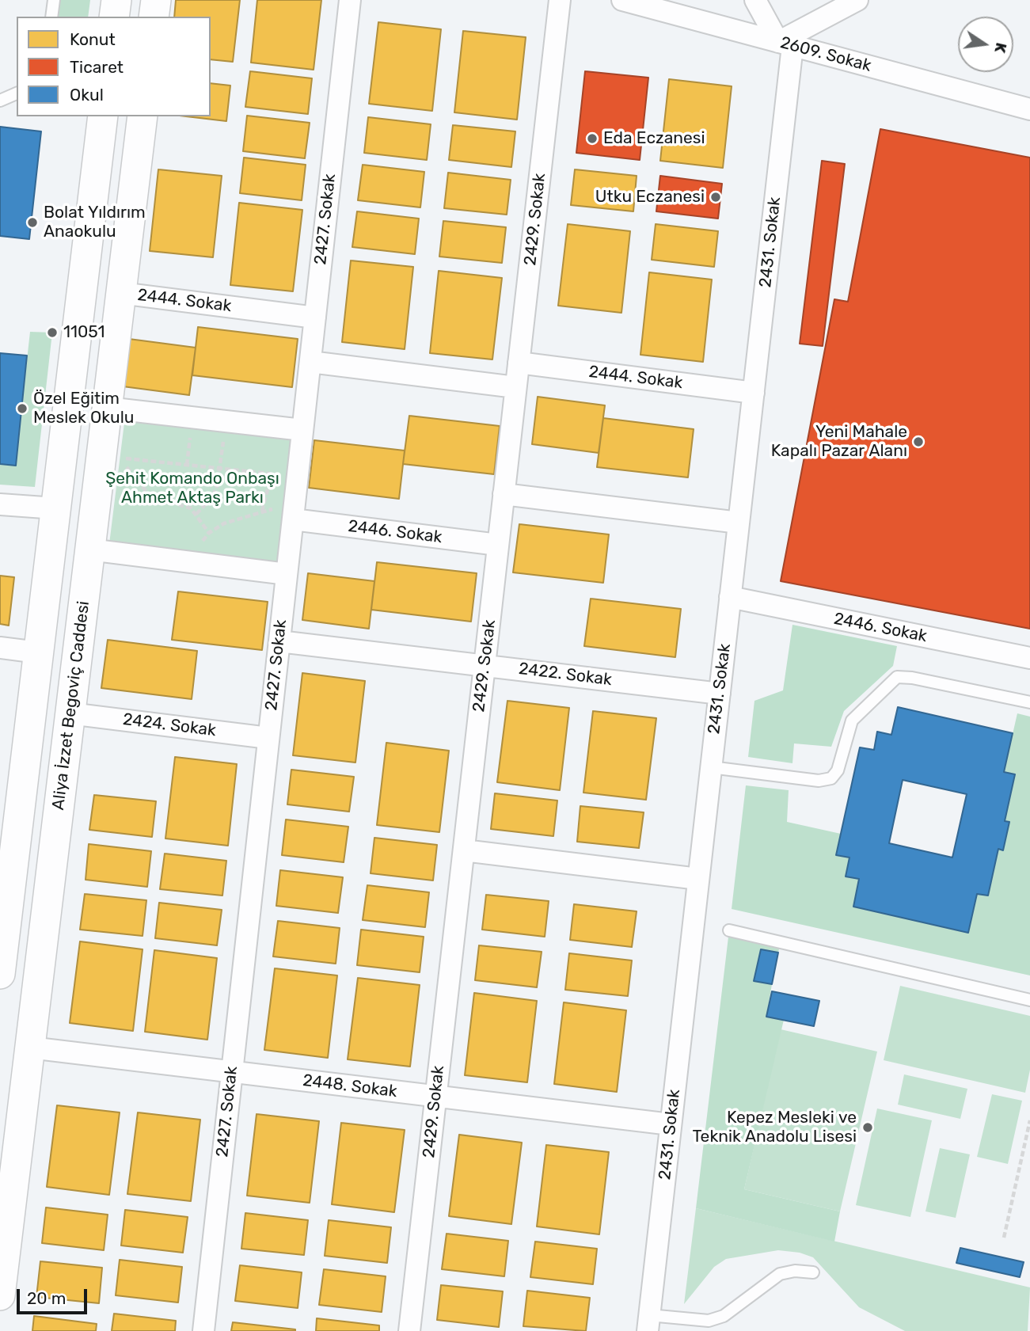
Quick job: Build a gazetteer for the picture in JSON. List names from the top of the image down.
{
  "streets": {
    "main road": ["Aliya İzzet Begoviç Caddesi"],
    "street": [
      "2609. Sokak",
      "2427. Sokak",
      "2429. Sokak",
      "2431. Sokak",
      "2444. Sokak",
      "2446. Sokak",
      "2422. Sokak",
      "2424. Sokak",
      "2448. Sokak"
    ]
  },
  "crossings": [
    ["2609. Sokak", "2431. Sokak"],
    ["2427. Sokak", "2444. Sokak"],
    ["2427. Sokak", "2446. Sokak"],
    ["2427. Sokak", "2422. Sokak"],
    ["2427. Sokak", "2424. Sokak"],
    ["2427. Sokak", "2448. Sokak"],
    ["2429. Sokak", "2444. Sokak"],
    ["2429. Sokak", "2446. Sokak"],
    ["2429. Sokak", "2422. Sokak"],
    ["2429. Sokak", "2448. Sokak"],
    ["2431. Sokak", "2444. Sokak"],
    ["2431. Sokak", "2446. Sokak"],
    ["2431. Sokak", "2422. Sokak"],
    ["2431. Sokak", "2448. Sokak"],
    ["2444. Sokak", "Aliya İzzet Begoviç Caddesi"],
    ["Aliya İzzet Begoviç Caddesi", "2424. Sokak"],
    ["Aliya İzzet Begoviç Caddesi", "2448. Sokak"]
  ],
  "parks": ["Şehit Komando Onbaşı Ahmet Aktaş Parkı"],
  "places": [
    "Eda Eczanesi",
    "Utku Eczanesi",
    "Bolat Yıldırım Anaokulu",
    "11051",
    "Özel Eğitim Meslek Okulu",
    "Yeni Mahale Kapalı Pazar Alanı",
    "Kepez Mesleki ve Teknik Anadolu Lisesi"
  ],
  "legend": ["Konut", "Ticaret", "Okul"],
  "scale_bar": "20 m",
  "north": "right"
}
